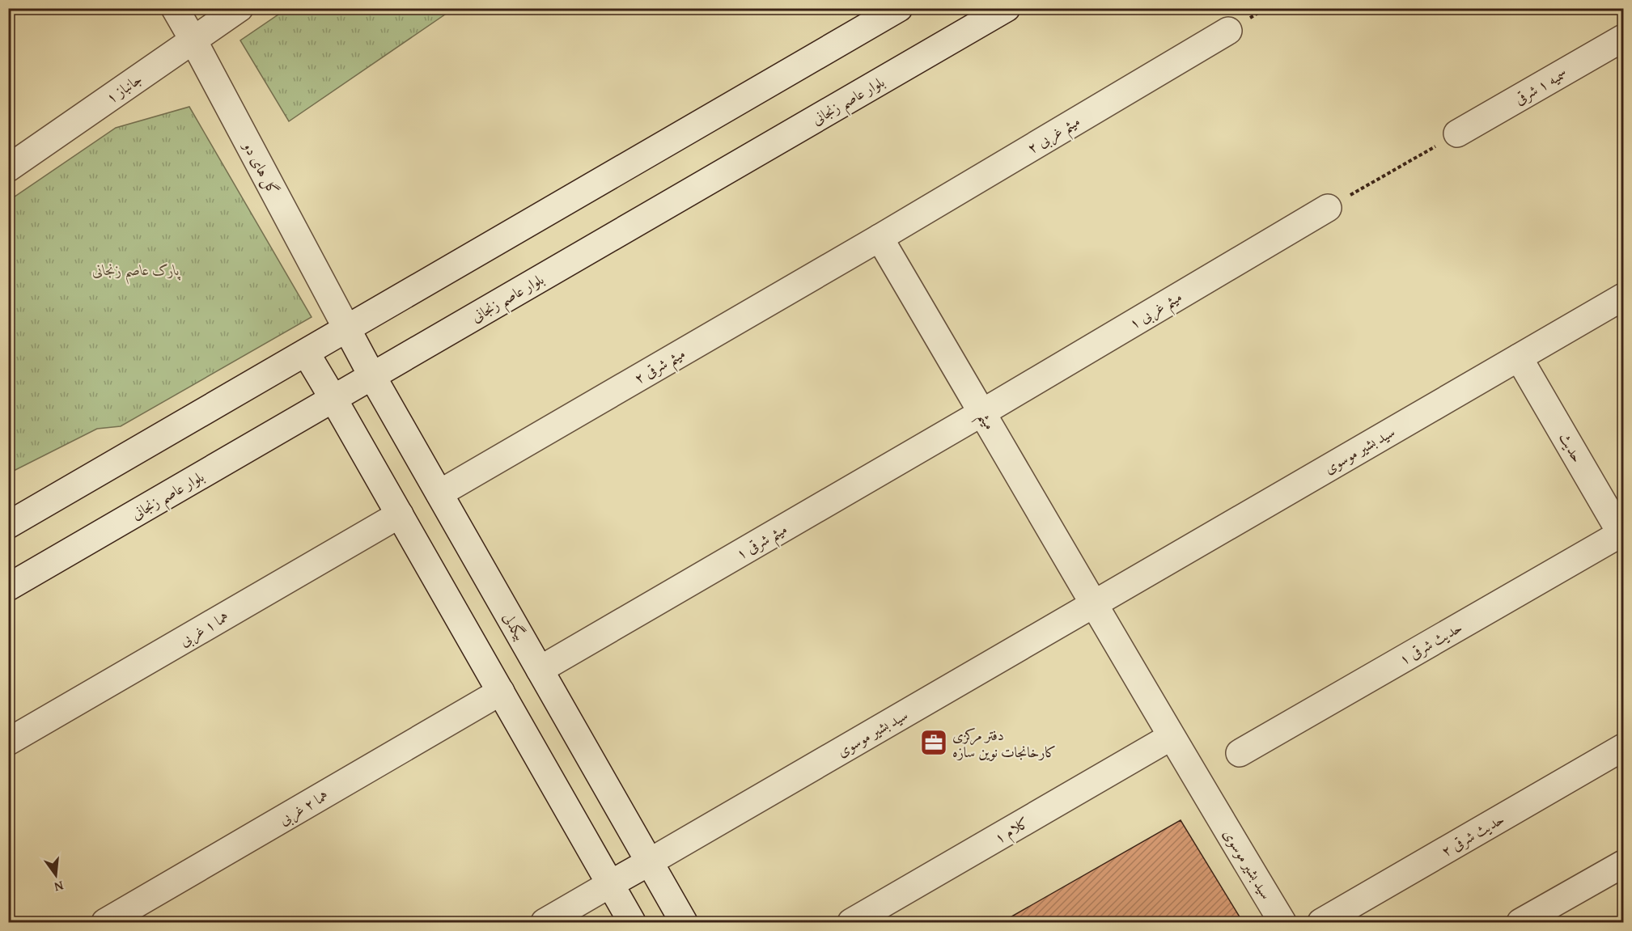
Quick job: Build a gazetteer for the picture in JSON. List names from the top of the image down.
{
  "streets": {
    "street": [
      "سمیه ۱ شرقی",
      "جانباز ۱",
      "بلوار عاصم زنجانی",
      "میثم غربی ۲",
      "گل های دو",
      "میثم غربی ۱",
      "میثم شرقی ۲",
      "میثم",
      "حدیث",
      "سید بشیر موسوی",
      "میثم شرقی ۱",
      "بیگدلی",
      "هما ۱ غربی",
      "حدیث شرقی ۱",
      "هما ۲ غربی",
      "کلام ۱",
      "حدیث شرقی ۲"
    ]
  },
  "crossings": [
    ["جانباز ۱", "گل های دو"],
    ["بلوار عاصم زنجانی", "بیگدلی"],
    ["میثم غربی ۲", "میثم شرقی ۲"],
    ["میثم غربی ۲", "میثم"],
    ["گل های دو", "بیگدلی"],
    ["میثم غربی ۱", "میثم"],
    ["میثم غربی ۱", "میثم شرقی ۱"],
    ["میثم شرقی ۲", "میثم"],
    ["میثم شرقی ۲", "بیگدلی"],
    ["میثم", "سید بشیر موسوی"],
    ["میثم", "میثم شرقی ۱"],
    ["حدیث", "سید بشیر موسوی"],
    ["حدیث", "حدیث شرقی ۱"],
    ["سید بشیر موسوی", "بیگدلی"],
    ["سید بشیر موسوی", "کلام ۱"],
    ["میثم شرقی ۱", "بیگدلی"]
  ],
  "parks": ["پارک عاصم زنجانی"],
  "places": {
    "office": ["دفتر مرکزی کارخانجات نوین سازه"]
  },
  "north": "bottom"
}
